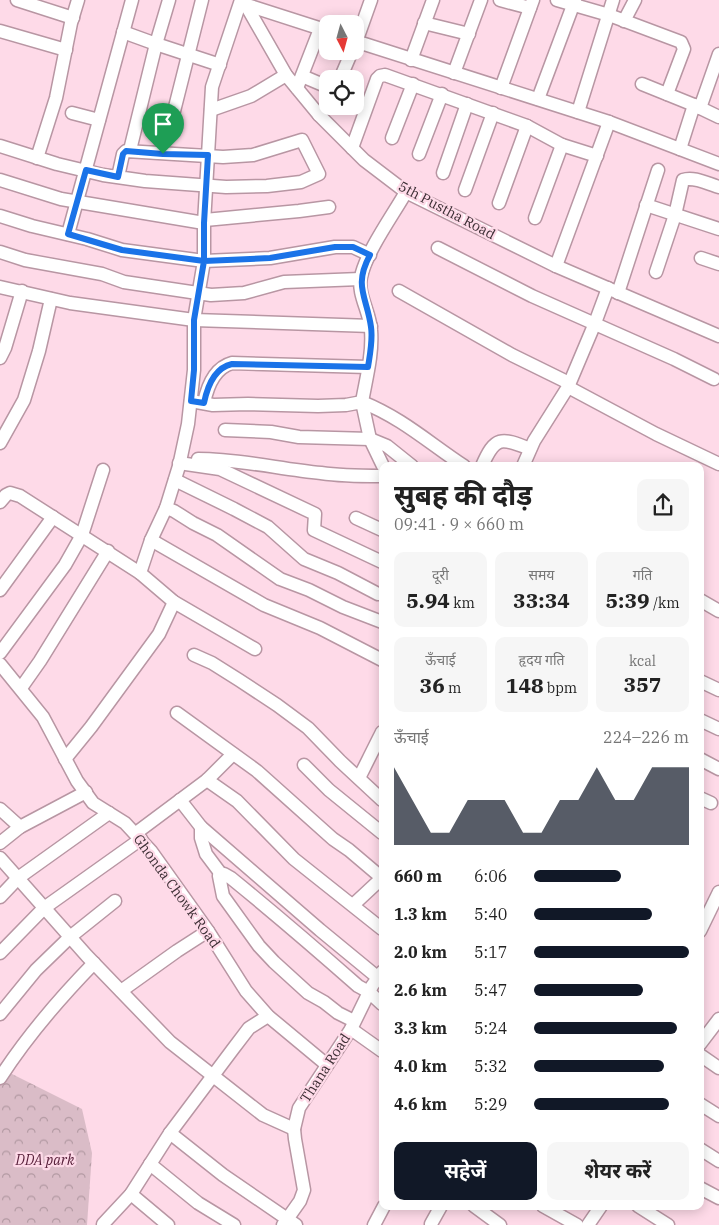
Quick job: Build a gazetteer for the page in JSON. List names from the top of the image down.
{
  "streets": {
    "street": ["5th Pustha Road", "Ghonda Chowk Road", "Thana Road"]
  },
  "crossings": [
    ["Ghonda Chowk Road", "Thana Road"]
  ],
  "parks": ["DDA park"],
  "north": "bottom",
  "page": {
    "heading": ["सुबह की दौड़", "09:41 · 9 × 660 m"],
    "stats": [
      ["दूरी", "5.94 km"],
      ["समय", "33:34"],
      ["गति", "5:39 /km"],
      ["ऊँचाई", "36 m"],
      ["हृदय गति", "148 bpm"],
      ["kcal", "357"]
    ],
    "chart": ["ऊँचाई", "224–226 m"],
    "list": [
      {
        "name": "660 m",
        "note": "6:06"
      },
      {
        "name": "1.3 km",
        "note": "5:40"
      },
      {
        "name": "2.0 km",
        "note": "5:17"
      },
      {
        "name": "2.6 km",
        "note": "5:47"
      },
      {
        "name": "3.3 km",
        "note": "5:24"
      },
      {
        "name": "4.0 km",
        "note": "5:32"
      },
      {
        "name": "4.6 km",
        "note": "5:29"
      }
    ],
    "buttons": ["सहेजें", "शेयर करें"]
  }
}
